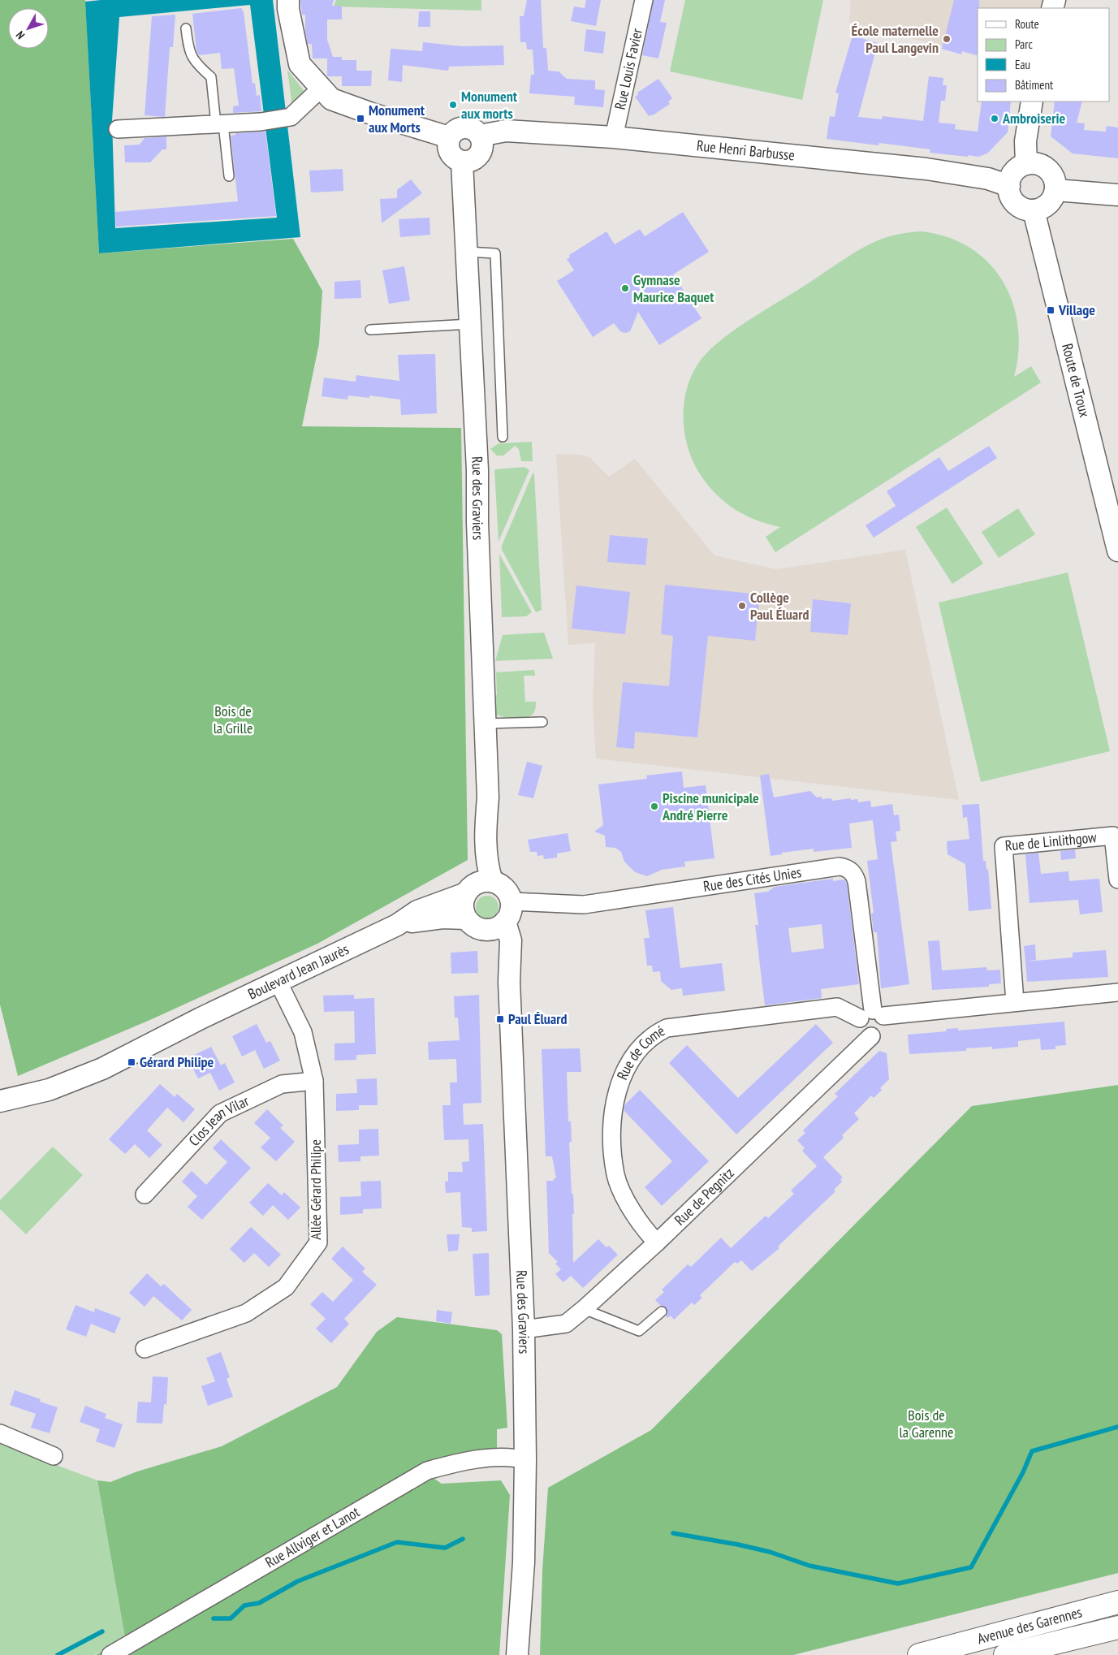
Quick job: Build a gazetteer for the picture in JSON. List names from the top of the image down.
{
  "streets": {
    "main road": ["Avenue des Garennes"],
    "street": [
      "Rue Louis Favier",
      "Rue Henri Barbusse",
      "Route de Troux",
      "Rue des Graviers",
      "Rue de Linlithgow",
      "Rue des Cités Unies",
      "Boulevard Jean Jaurès",
      "Rue de Comé",
      "Clos Jean Vilar",
      "Allée Gérard Philipe",
      "Rue de Pegnitz",
      "Rue Allviger et Lanot"
    ]
  },
  "crossings": [
    ["Rue Louis Favier", "Rue Henri Barbusse"],
    ["Rue Henri Barbusse", "Route de Troux"],
    ["Rue Henri Barbusse", "Rue des Graviers"],
    ["Rue des Graviers", "Rue des Cités Unies"],
    ["Rue des Graviers", "Boulevard Jean Jaurès"],
    ["Rue des Graviers", "Rue de Pegnitz"],
    ["Rue des Graviers", "Rue Allviger et Lanot"],
    ["Rue des Cités Unies", "Boulevard Jean Jaurès"],
    ["Rue des Cités Unies", "Rue de Comé"],
    ["Rue des Cités Unies", "Rue de Pegnitz"],
    ["Boulevard Jean Jaurès", "Allée Gérard Philipe"],
    ["Rue de Comé", "Rue de Pegnitz"],
    ["Clos Jean Vilar", "Allée Gérard Philipe"]
  ],
  "parks": ["Bois de la Grille", "Bois de la Garenne"],
  "places": {
    "other": [
      "École maternelle Paul Langevin",
      "Monument aux morts",
      "Ambroiserie",
      "Gymnase Maurice Baquet",
      "Collège Paul Éluard",
      "Piscine municipale André Pierre"
    ],
    "transit": [
      "Monument aux Morts",
      "Village",
      "Paul Éluard",
      "Gérard Philipe"
    ]
  },
  "legend": [
    "Route",
    "Parc",
    "Eau",
    "Bâtiment"
  ],
  "north": "bottom left"
}
